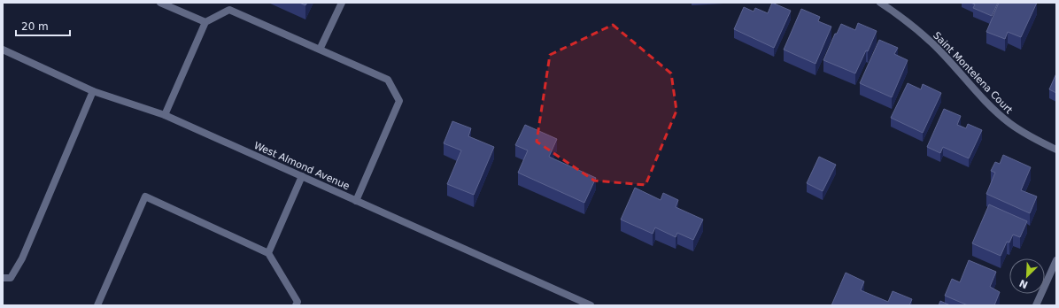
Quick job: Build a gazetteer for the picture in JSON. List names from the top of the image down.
{
  "streets": {
    "street": ["Saint Montelena Court", "West Almond Avenue"]
  },
  "scale_bar": "20 m",
  "north": "bottom left"
}
